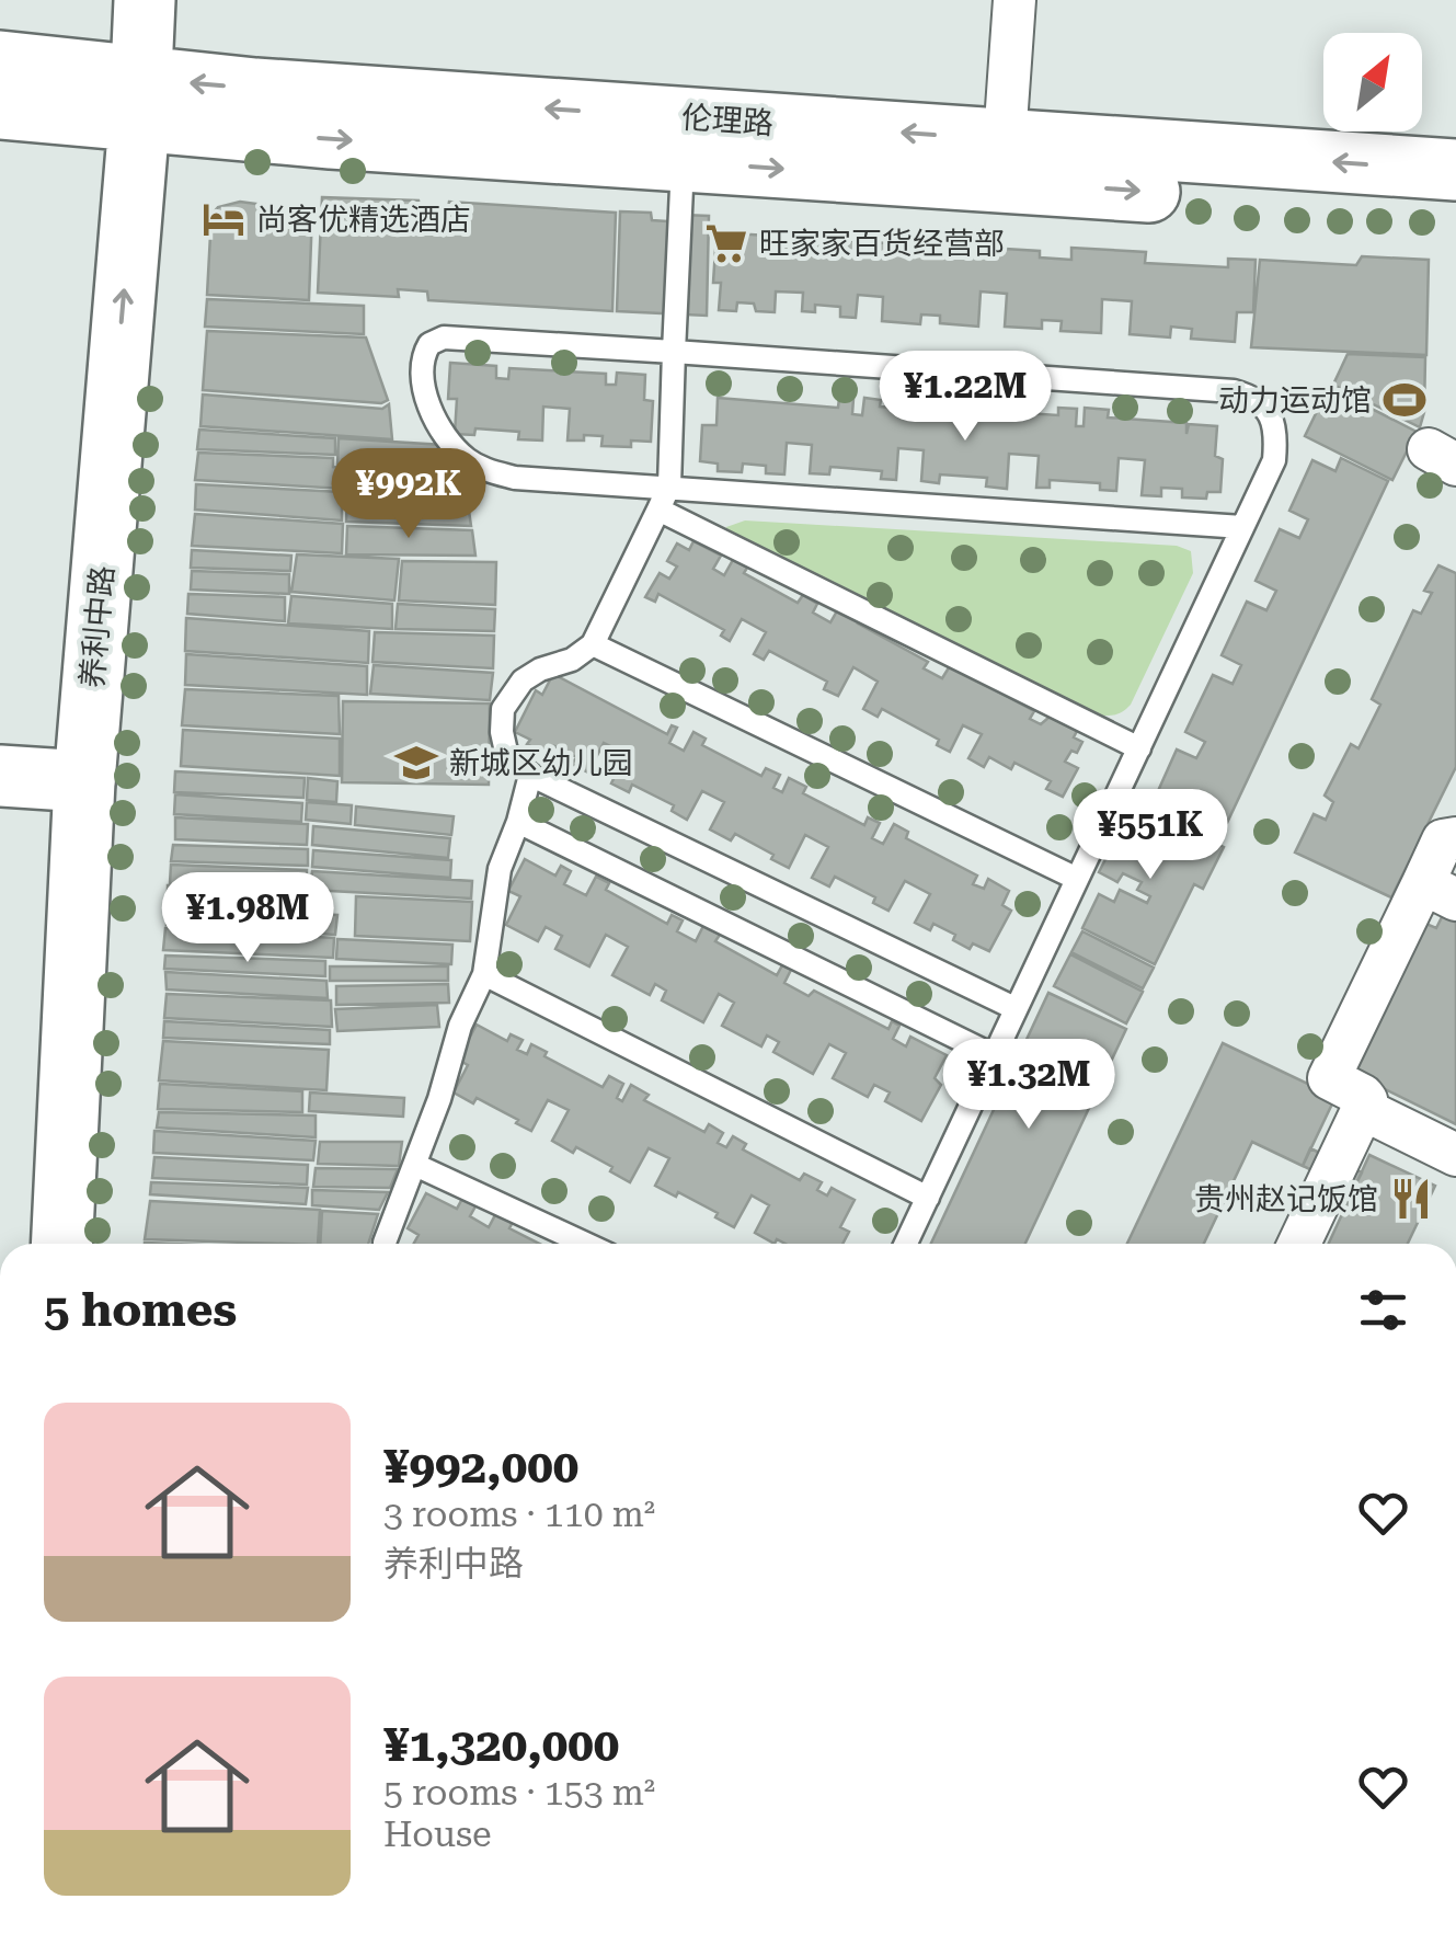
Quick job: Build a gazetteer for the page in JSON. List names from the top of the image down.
{
  "streets": {
    "main road": ["伦理路", "养利中路"]
  },
  "crossings": [
    ["伦理路", "养利中路"]
  ],
  "places": {
    "hotel": ["尚客优精选酒店"],
    "supermarket": ["旺家家百货经营部"],
    "sports": ["动力运动馆"],
    "school or university": ["新城区幼儿园"],
    "restaurant": ["贵州赵记饭馆"]
  },
  "north": "top right",
  "page": {
    "price": [
      "¥1.22M",
      "¥992K",
      "¥551K",
      "¥1.98M",
      "¥1.32M"
    ],
    "heading": "5 homes",
    "list": [
      {
        "name": "¥992,000",
        "note": "3 rooms · 110 m² · 养利中路"
      },
      {
        "name": "¥1,320,000",
        "note": "5 rooms · 153 m² · House"
      }
    ]
  }
}
